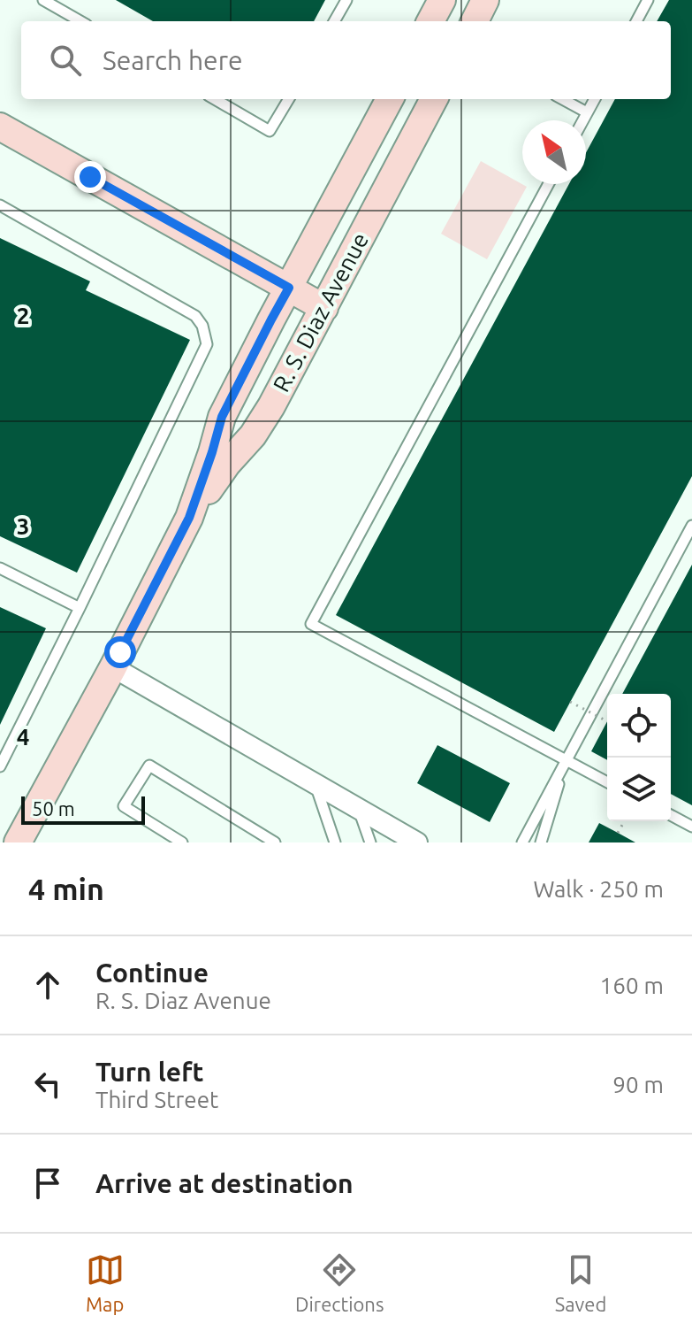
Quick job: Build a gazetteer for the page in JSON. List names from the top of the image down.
{
  "streets": {
    "street": ["R. S. Diaz Avenue"]
  },
  "scale_bar": "50 m",
  "north": "top left",
  "page": {
    "search": "Search here",
    "scale": "50 m",
    "heading": ["4 min", "Walk · 250 m"],
    "list": [
      ["Continue", "R. S. Diaz Avenue", "160 m"],
      ["Turn left", "Third Street", "90 m"],
      "Arrive at destination"
    ],
    "nav": ["Map", "Directions", "Saved"]
  },
  "grid": {
    "rows": ["2", "3", "4"]
  }
}
